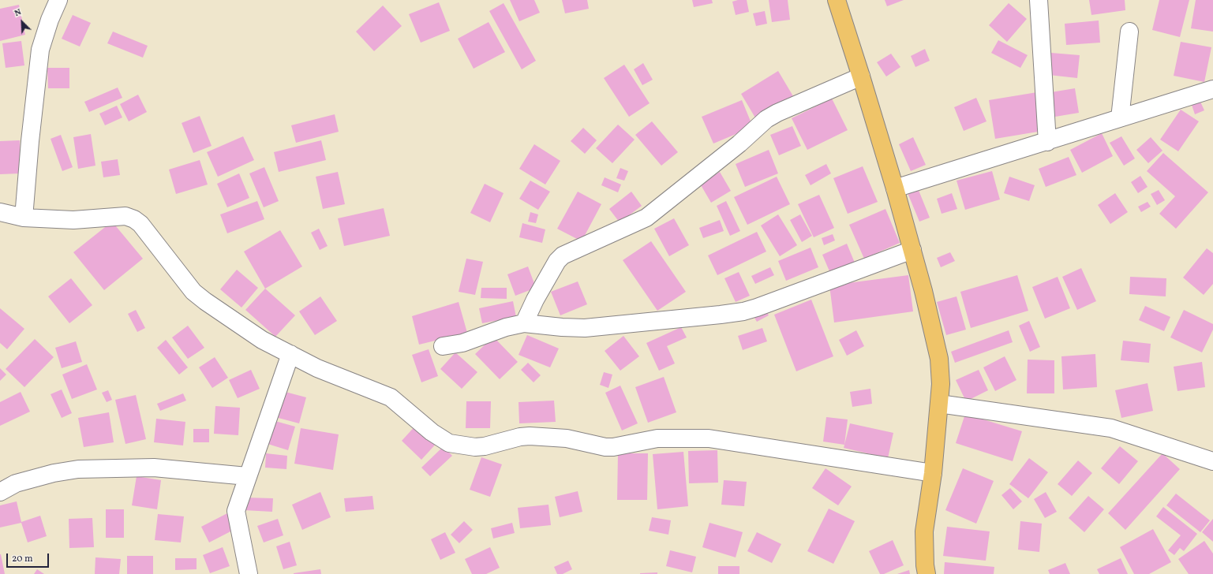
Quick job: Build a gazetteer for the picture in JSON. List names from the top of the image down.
{
  "scale_bar": "20 m",
  "north": "top left"
}
